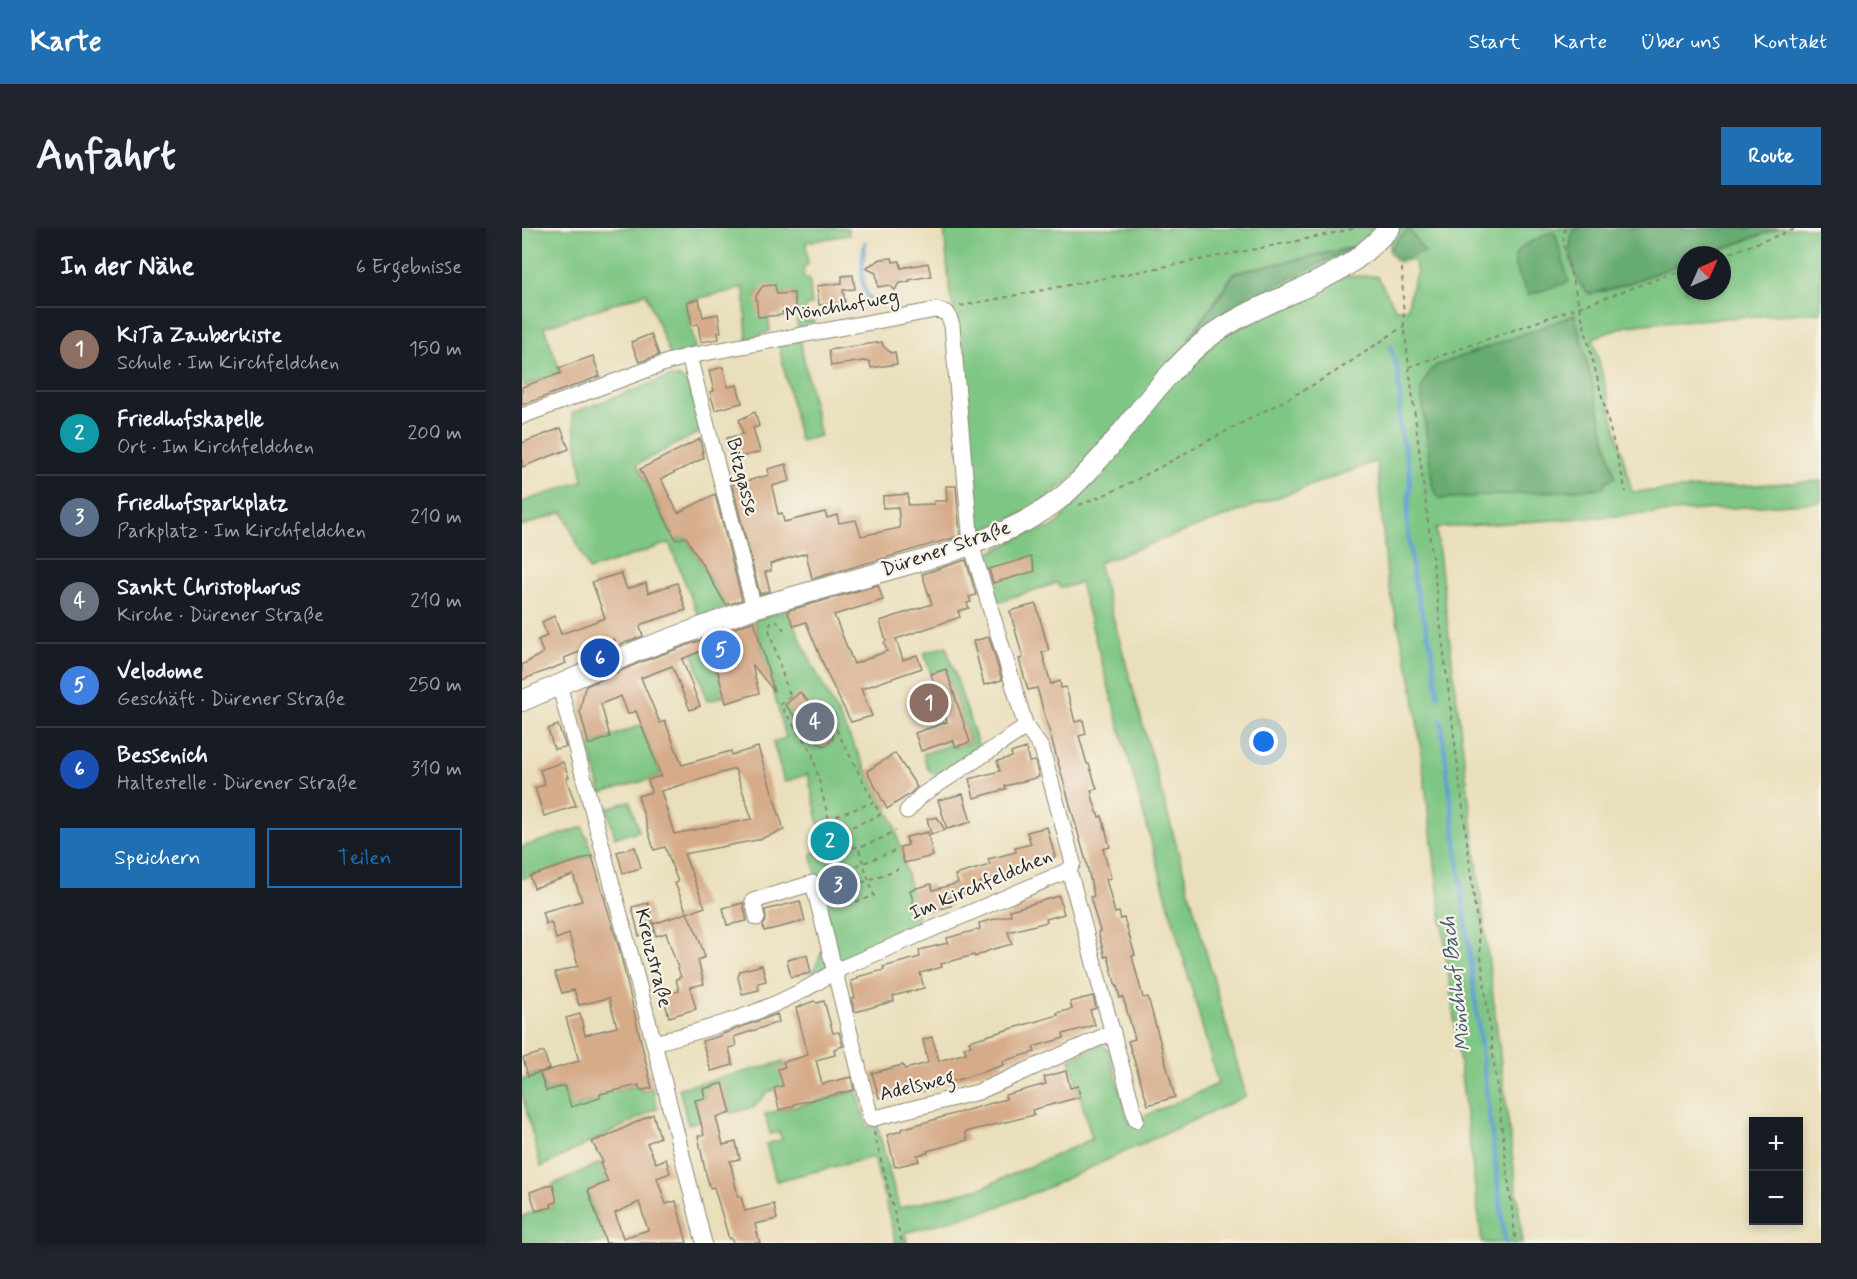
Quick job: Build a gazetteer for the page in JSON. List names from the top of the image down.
{
  "streets": {
    "street": [
      "Mönchhofweg",
      "Bitzgasse",
      "Dürener Straße",
      "Im Kirchfeldchen",
      "Kreuzstraße",
      "Adelsweg"
    ]
  },
  "crossings": [
    ["Mönchhofweg", "Bitzgasse"],
    ["Bitzgasse", "Dürener Straße"],
    ["Dürener Straße", "Im Kirchfeldchen"],
    ["Dürener Straße", "Kreuzstraße"],
    ["Im Kirchfeldchen", "Kreuzstraße"],
    ["Im Kirchfeldchen", "Adelsweg"]
  ],
  "water": ["Mönchhof Bach"],
  "north": "top right",
  "page": {
    "header": "Karte",
    "nav": [
      "Start",
      "Karte",
      "Über uns",
      "Kontakt"
    ],
    "buttons": [
      "Route",
      ["Speichern", "Teilen"]
    ],
    "title": "Anfahrt",
    "heading": ["In der Nähe", "6 Ergebnisse"],
    "list": [
      {
        "mark": "1",
        "name": "KiTa Zauberkiste",
        "note": "Schule · Im Kirchfeldchen",
        "value": "150 m"
      },
      {
        "mark": "2",
        "name": "Friedhofskapelle",
        "note": "Ort · Im Kirchfeldchen",
        "value": "200 m"
      },
      {
        "mark": "3",
        "name": "Friedhofsparkplatz",
        "note": "Parkplatz · Im Kirchfeldchen",
        "value": "210 m"
      },
      {
        "mark": "4",
        "name": "Sankt Christophorus",
        "note": "Kirche · Dürener Straße",
        "value": "210 m"
      },
      {
        "mark": "5",
        "name": "Velodome",
        "note": "Geschäft · Dürener Straße",
        "value": "250 m"
      },
      {
        "mark": "6",
        "name": "Bessenich",
        "note": "Haltestelle · Dürener Straße",
        "value": "310 m"
      }
    ],
    "pins": [
      "5",
      "6",
      "1",
      "4",
      "2",
      "3"
    ],
    "map_buttons": ["+", "−"]
  }
}
